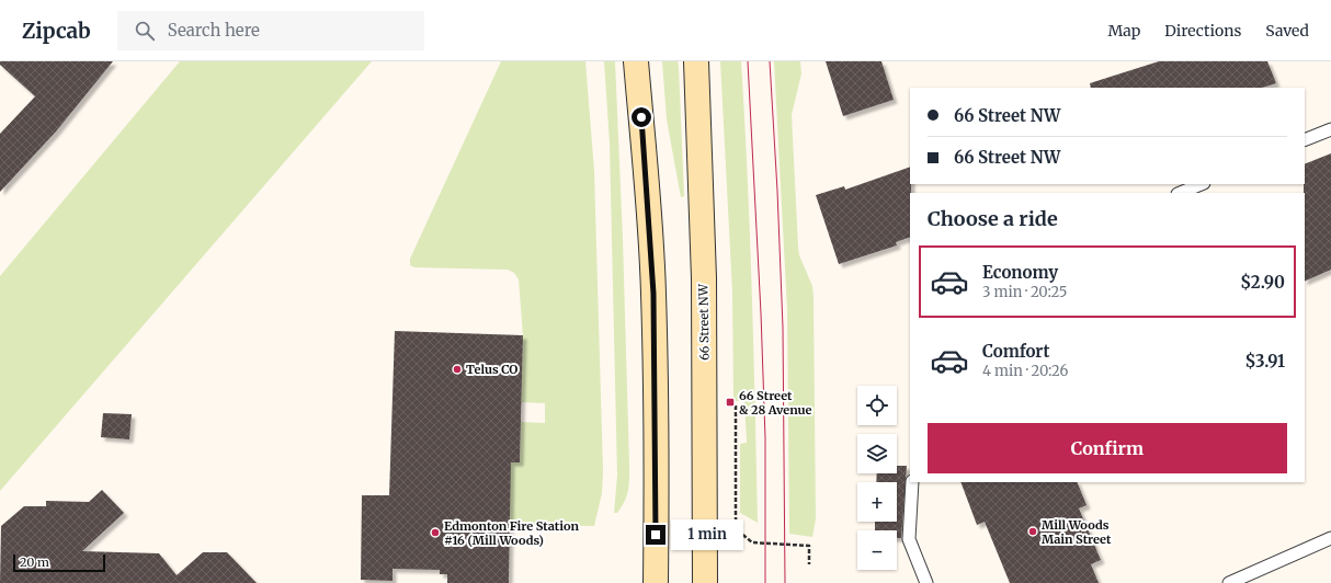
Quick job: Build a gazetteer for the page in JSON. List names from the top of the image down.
{
  "streets": {
    "main road": ["66 Street NW"]
  },
  "places": {
    "other": ["Telus CO", "Mill Woods Main Street", "Edmonton Fire Station #16 (Mill Woods)"],
    "transit": ["66 Street & 28 Avenue"]
  },
  "scale_bar": "20 m",
  "page": {
    "header": "Zipcab",
    "search": "Search here",
    "nav": ["Map", "Directions", "Saved"],
    "banner": ["66 Street NW", "66 Street NW"],
    "heading": "Choose a ride",
    "list": [
      {
        "name": "Economy",
        "note": "3 min · 20:25",
        "value": "$2.90"
      },
      {
        "name": "Comfort",
        "note": "4 min · 20:26",
        "value": "$3.91"
      }
    ],
    "map_buttons": ["+", "−"],
    "buttons": "Confirm",
    "bubble": "1 min",
    "scale": "20 m"
  }
}
